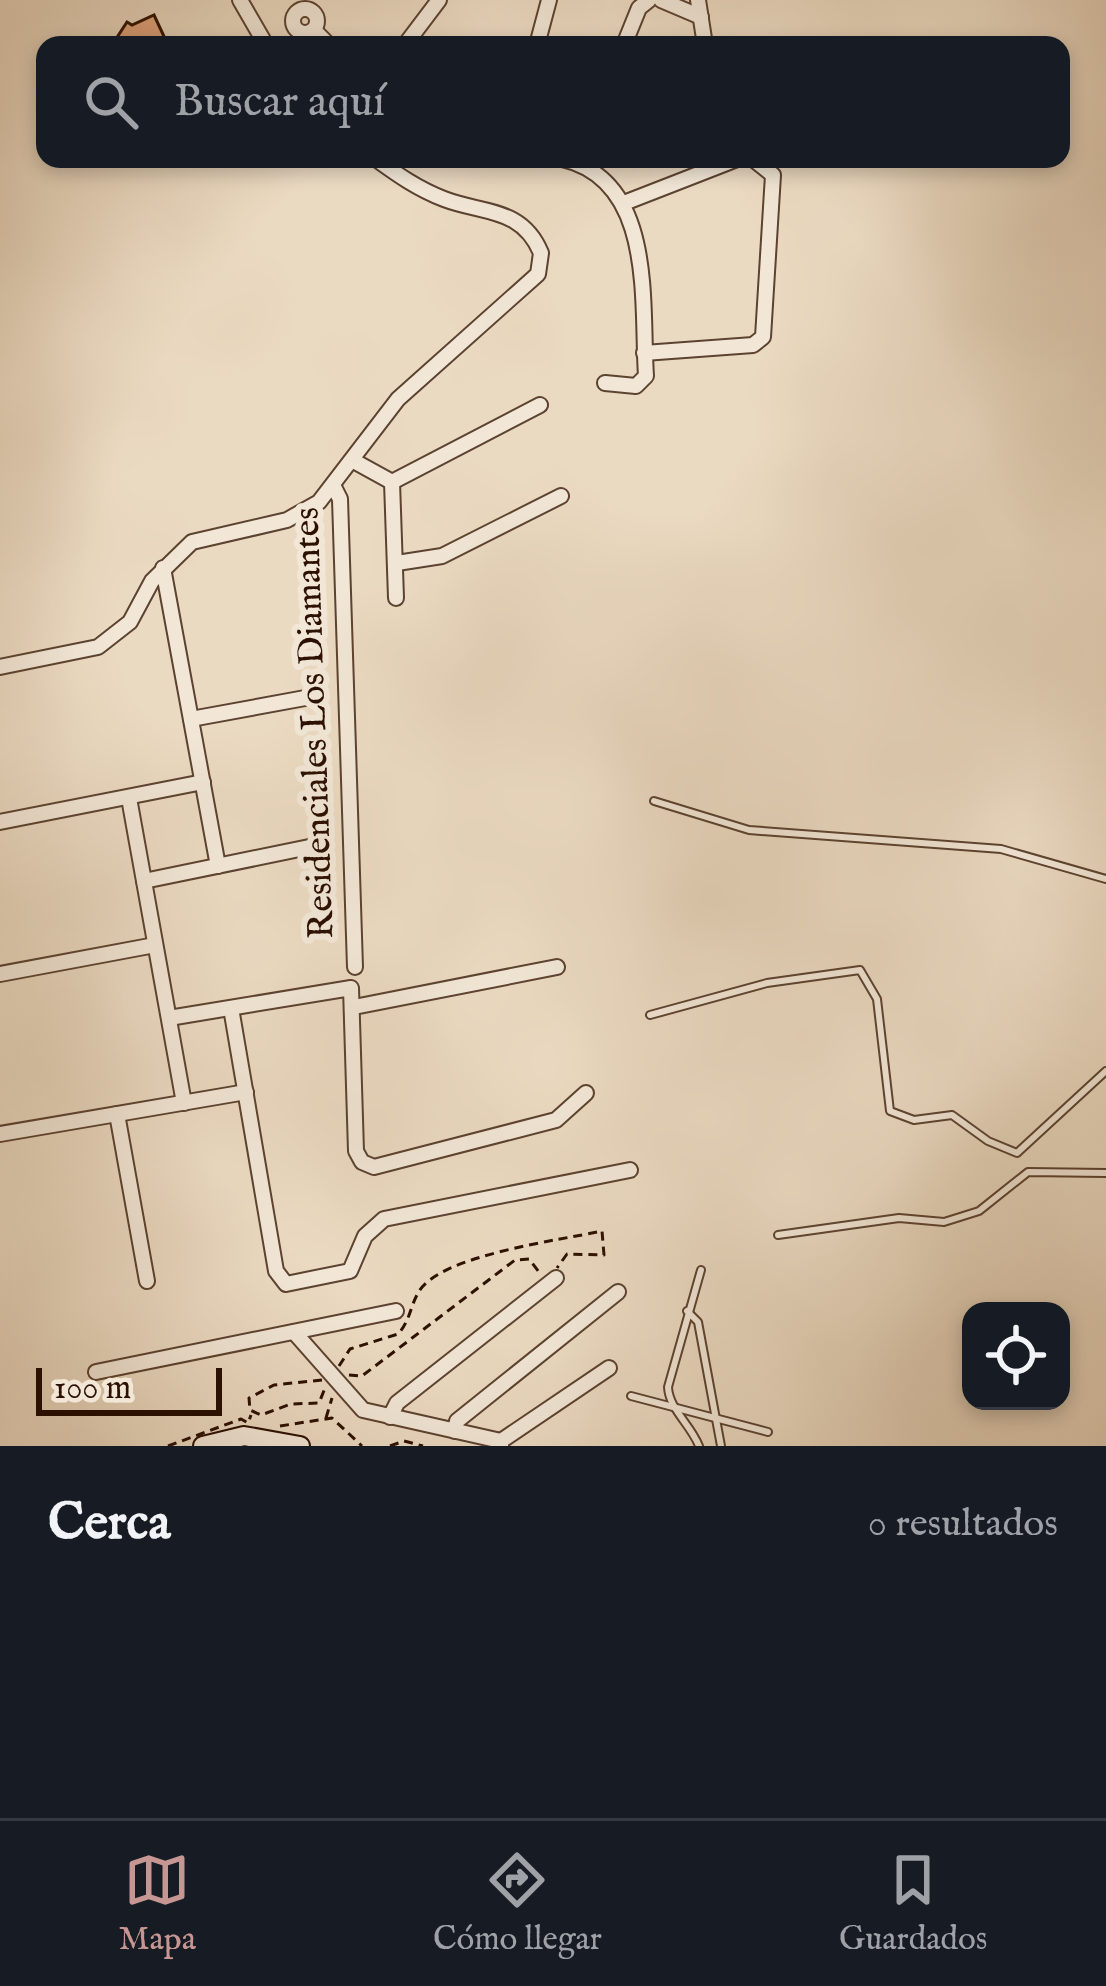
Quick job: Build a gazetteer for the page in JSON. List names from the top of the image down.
{
  "streets": {
    "street": ["Residenciales Los Diamantes"]
  },
  "scale_bar": "100 m",
  "page": {
    "search": "Buscar aquí",
    "scale": "100 m",
    "heading": ["Cerca", "0 resultados"],
    "nav": ["Mapa", "Cómo llegar", "Guardados"]
  }
}
